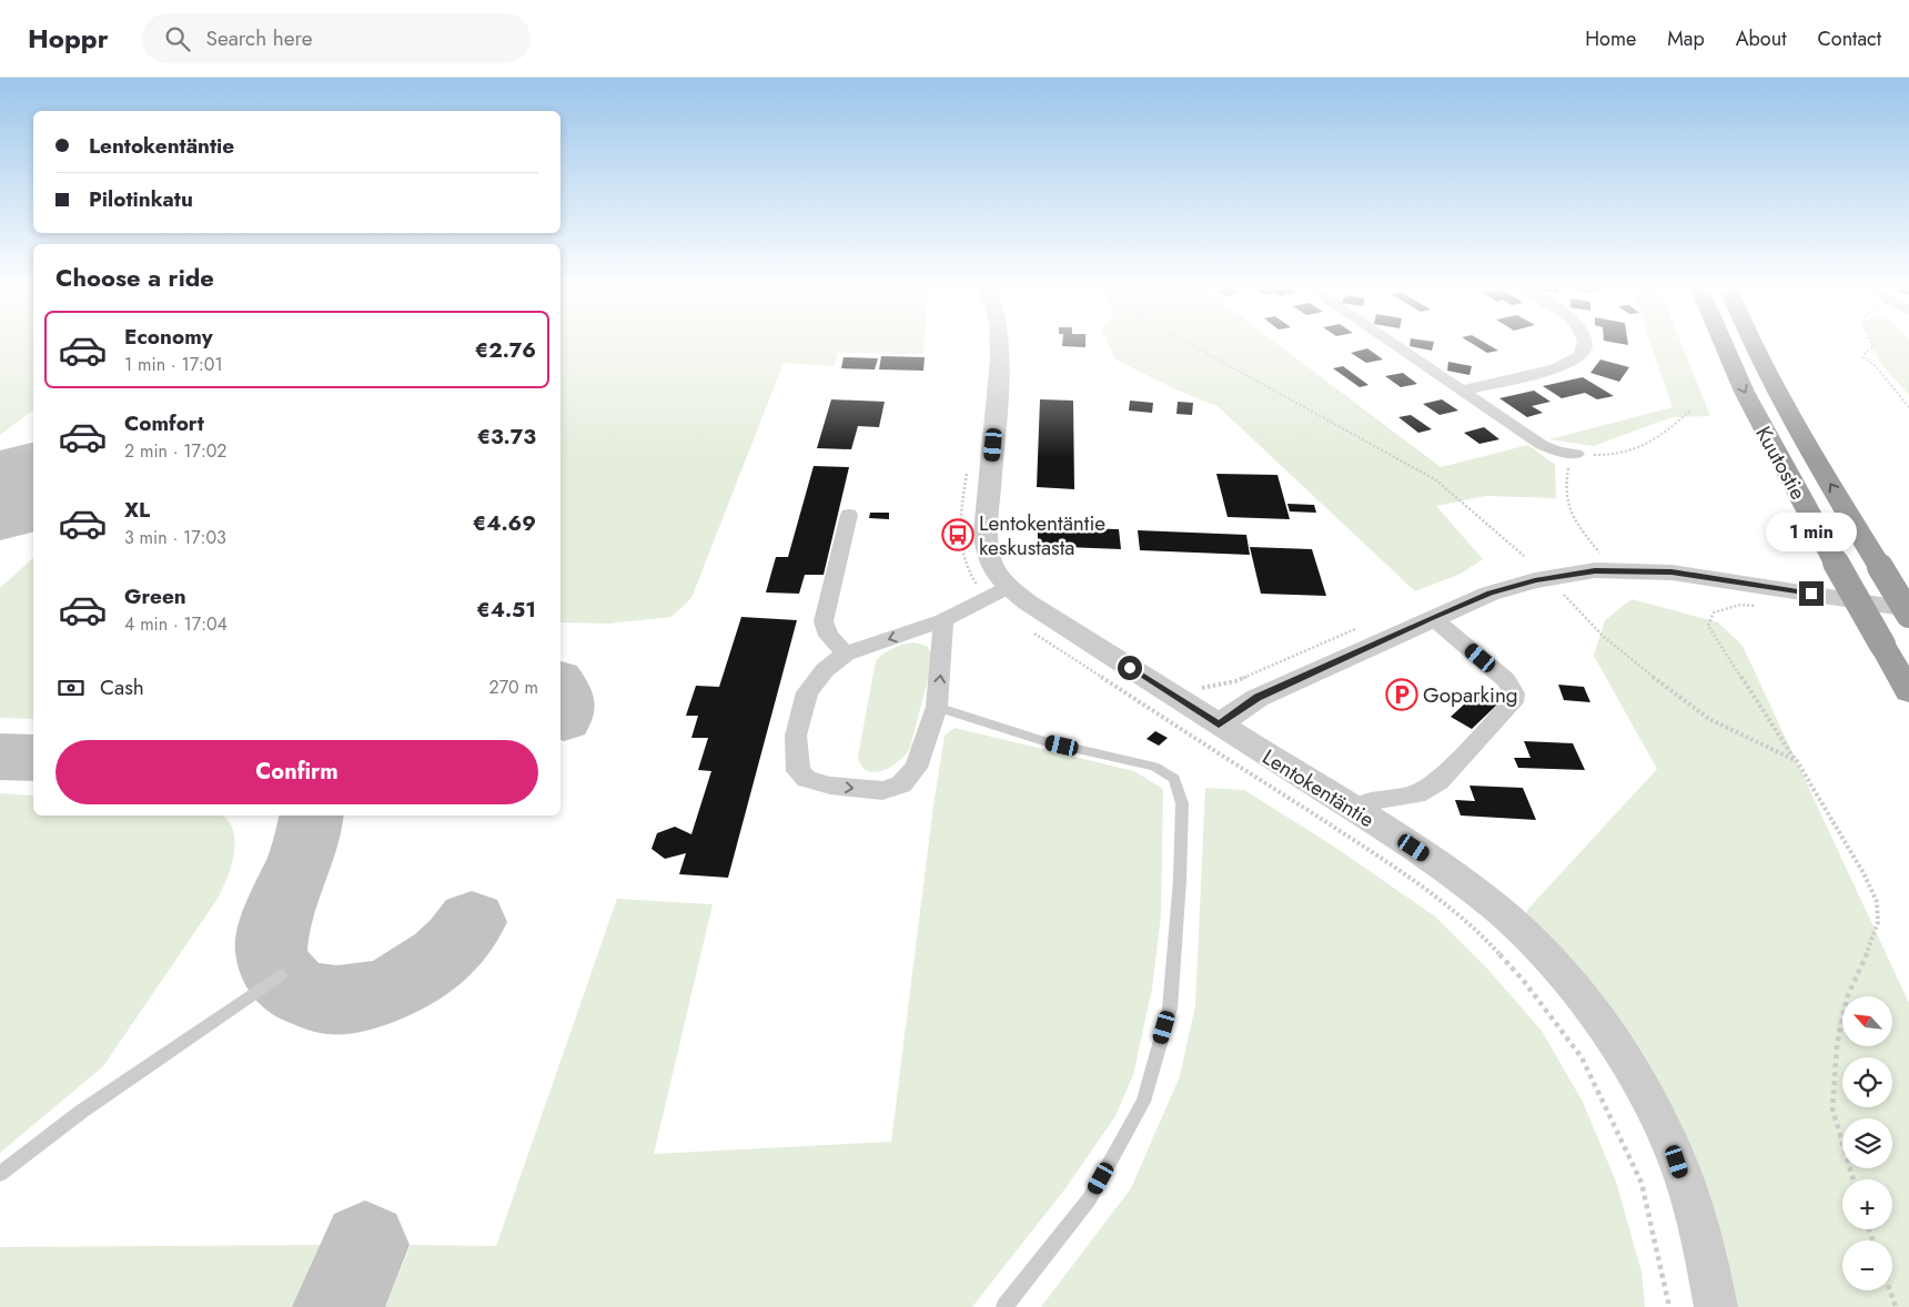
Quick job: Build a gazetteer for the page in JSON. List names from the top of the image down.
{
  "streets": {
    "highway": ["Kuutostie"],
    "street": ["Lentokentäntie"]
  },
  "places": {
    "bus stop": ["Lentokentäntie keskustasta"],
    "parking": ["Goparking"]
  },
  "north": "top left",
  "page": {
    "header": "Hoppr",
    "search": "Search here",
    "nav": [
      "Home",
      "Map",
      "About",
      "Contact"
    ],
    "banner": ["Lentokentäntie", "Pilotinkatu"],
    "heading": "Choose a ride",
    "list": [
      {
        "name": "Economy",
        "note": "1 min · 17:01",
        "value": "€2.76"
      },
      {
        "name": "Comfort",
        "note": "2 min · 17:02",
        "value": "€3.73"
      },
      {
        "name": "XL",
        "note": "3 min · 17:03",
        "value": "€4.69"
      },
      {
        "name": "Green",
        "note": "4 min · 17:04",
        "value": "€4.51"
      }
    ],
    "bubble": "1 min",
    "pay": ["Cash", "270 m"],
    "buttons": "Confirm",
    "map_buttons": ["+", "−"]
  }
}
